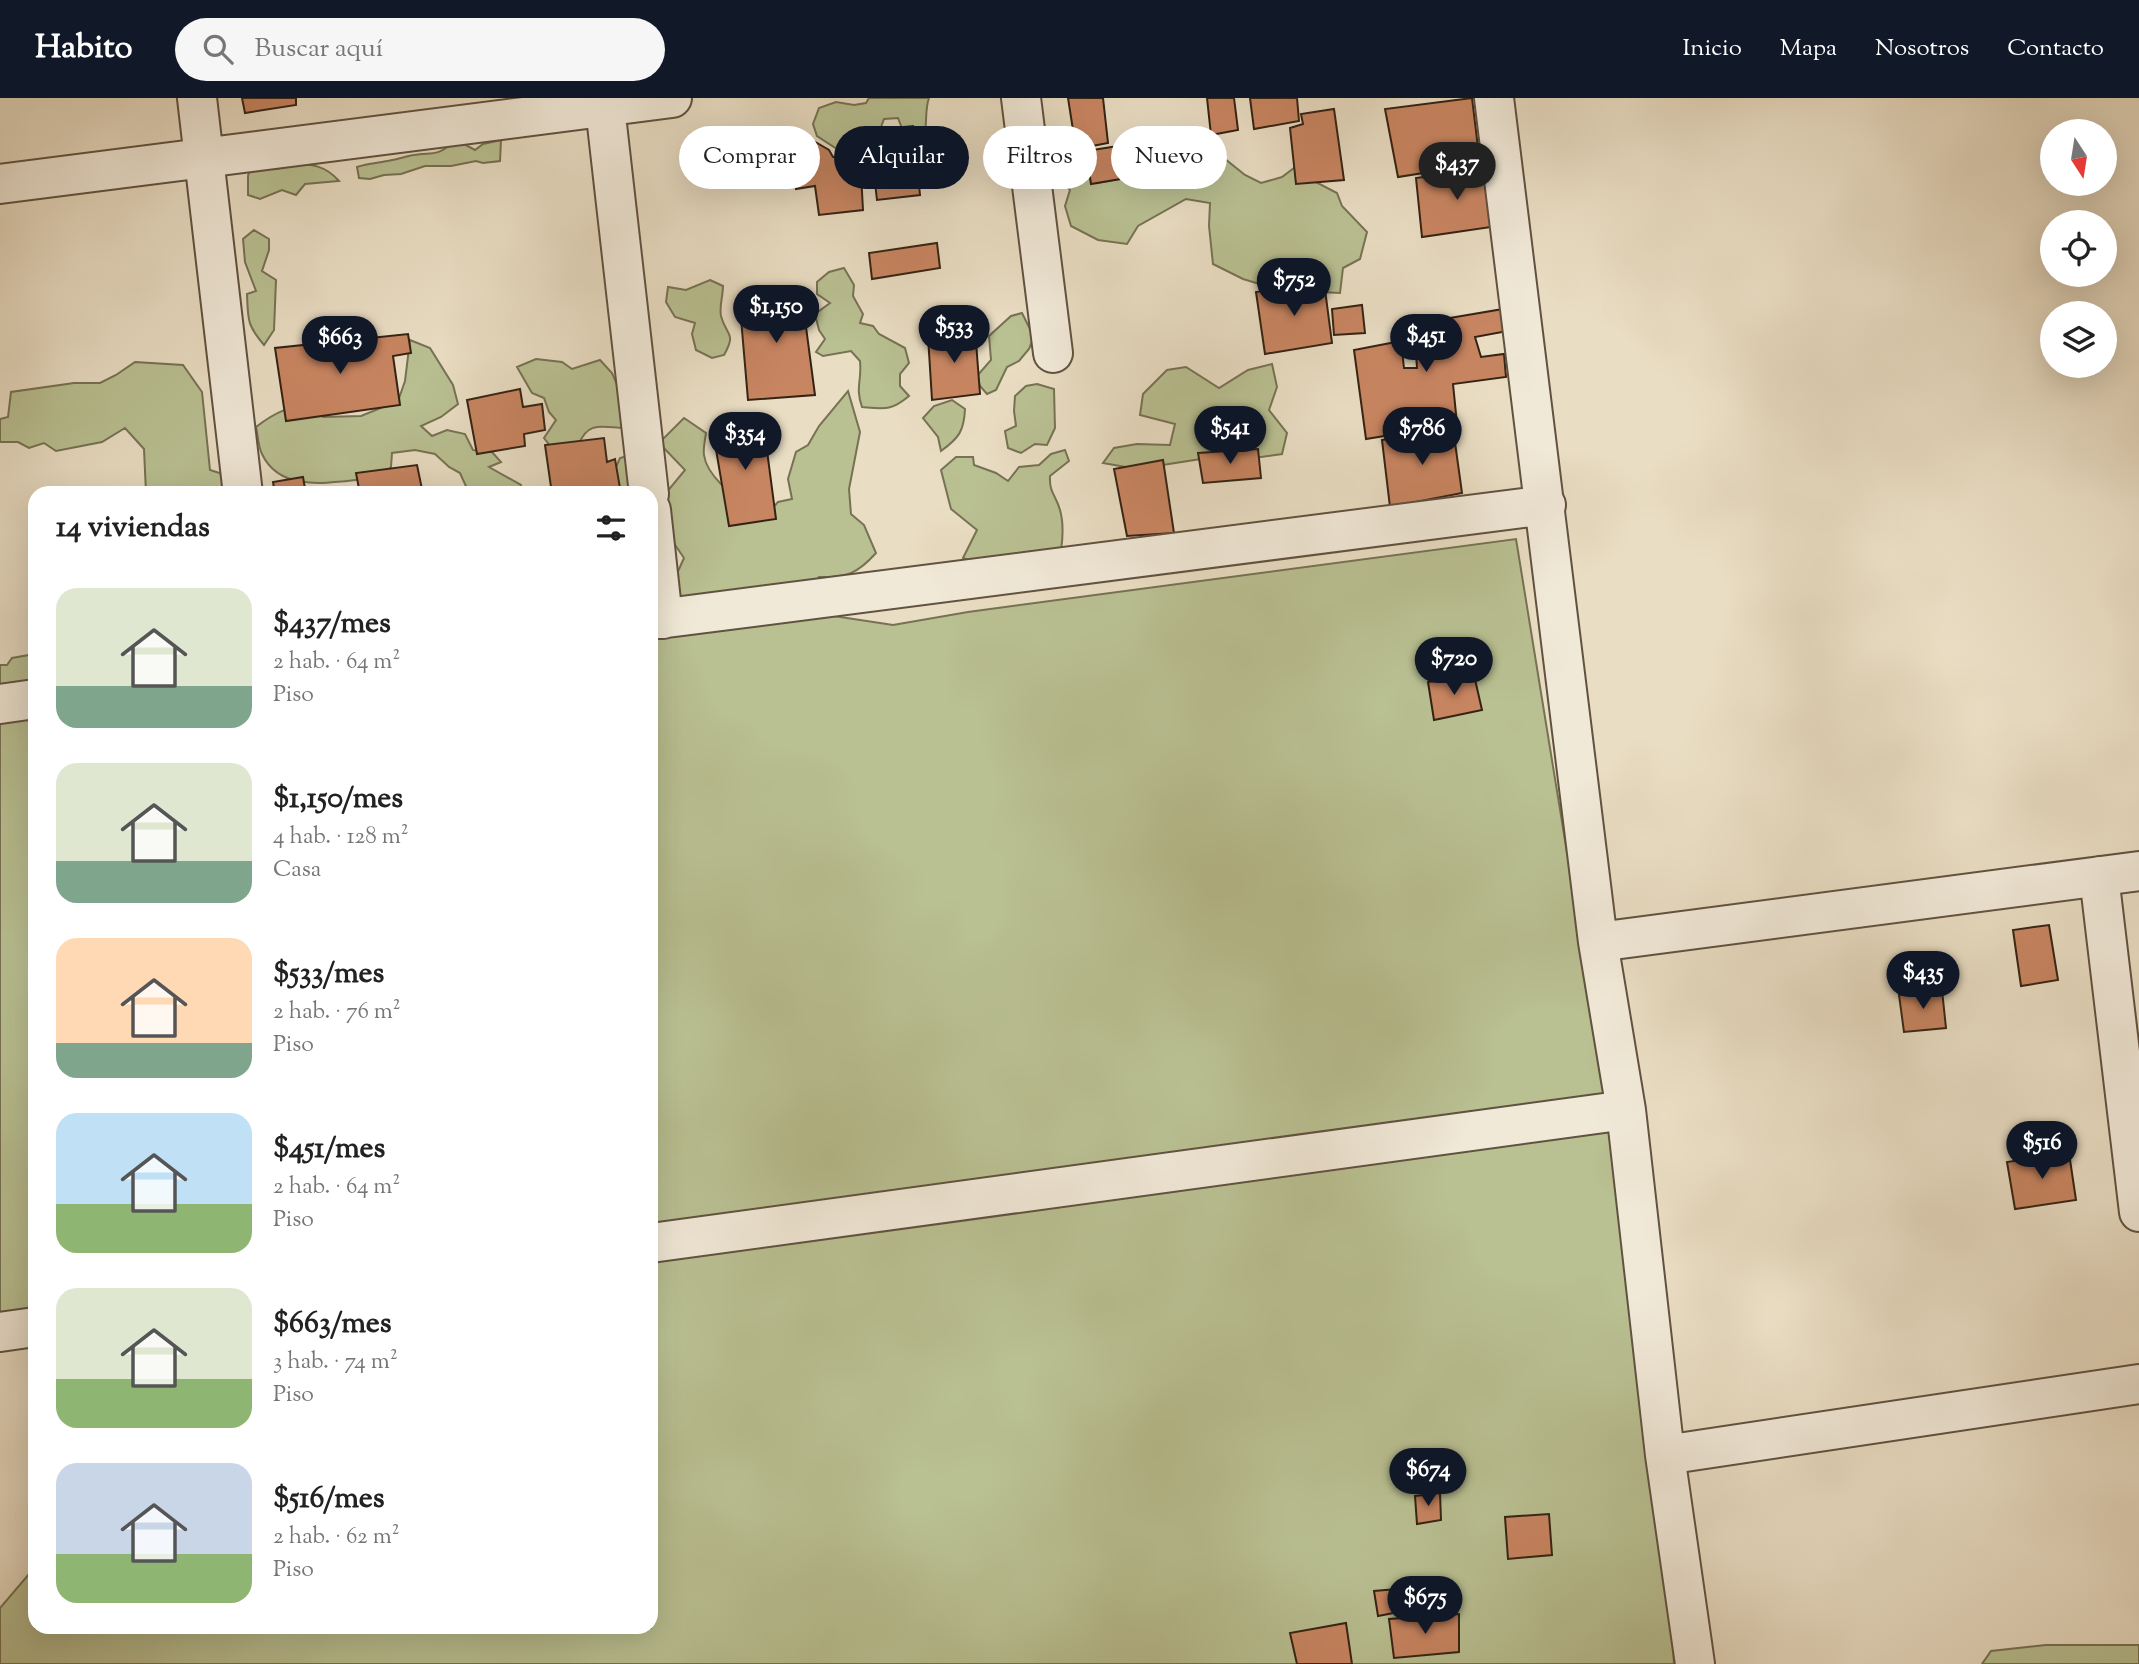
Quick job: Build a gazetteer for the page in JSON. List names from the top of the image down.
{
  "north": "bottom",
  "page": {
    "header": "Habito",
    "search": "Buscar aquí",
    "nav": [
      "Inicio",
      "Mapa",
      "Nosotros",
      "Contacto"
    ],
    "chip": [
      "Comprar",
      "Alquilar",
      "Filtros",
      "Nuevo"
    ],
    "price": [
      "$437",
      "$752",
      "$1,150",
      "$533",
      "$451",
      "$663",
      "$541",
      "$786",
      "$354",
      "$720",
      "$435",
      "$516",
      "$674",
      "$675"
    ],
    "heading": "14 viviendas",
    "list": [
      {
        "name": "$437/mes",
        "note": "2 hab. · 64 m² · Piso"
      },
      {
        "name": "$1,150/mes",
        "note": "4 hab. · 128 m² · Casa"
      },
      {
        "name": "$533/mes",
        "note": "2 hab. · 76 m² · Piso"
      },
      {
        "name": "$451/mes",
        "note": "2 hab. · 64 m² · Piso"
      },
      {
        "name": "$663/mes",
        "note": "3 hab. · 74 m² · Piso"
      },
      {
        "name": "$516/mes",
        "note": "2 hab. · 62 m² · Piso"
      }
    ]
  }
}
